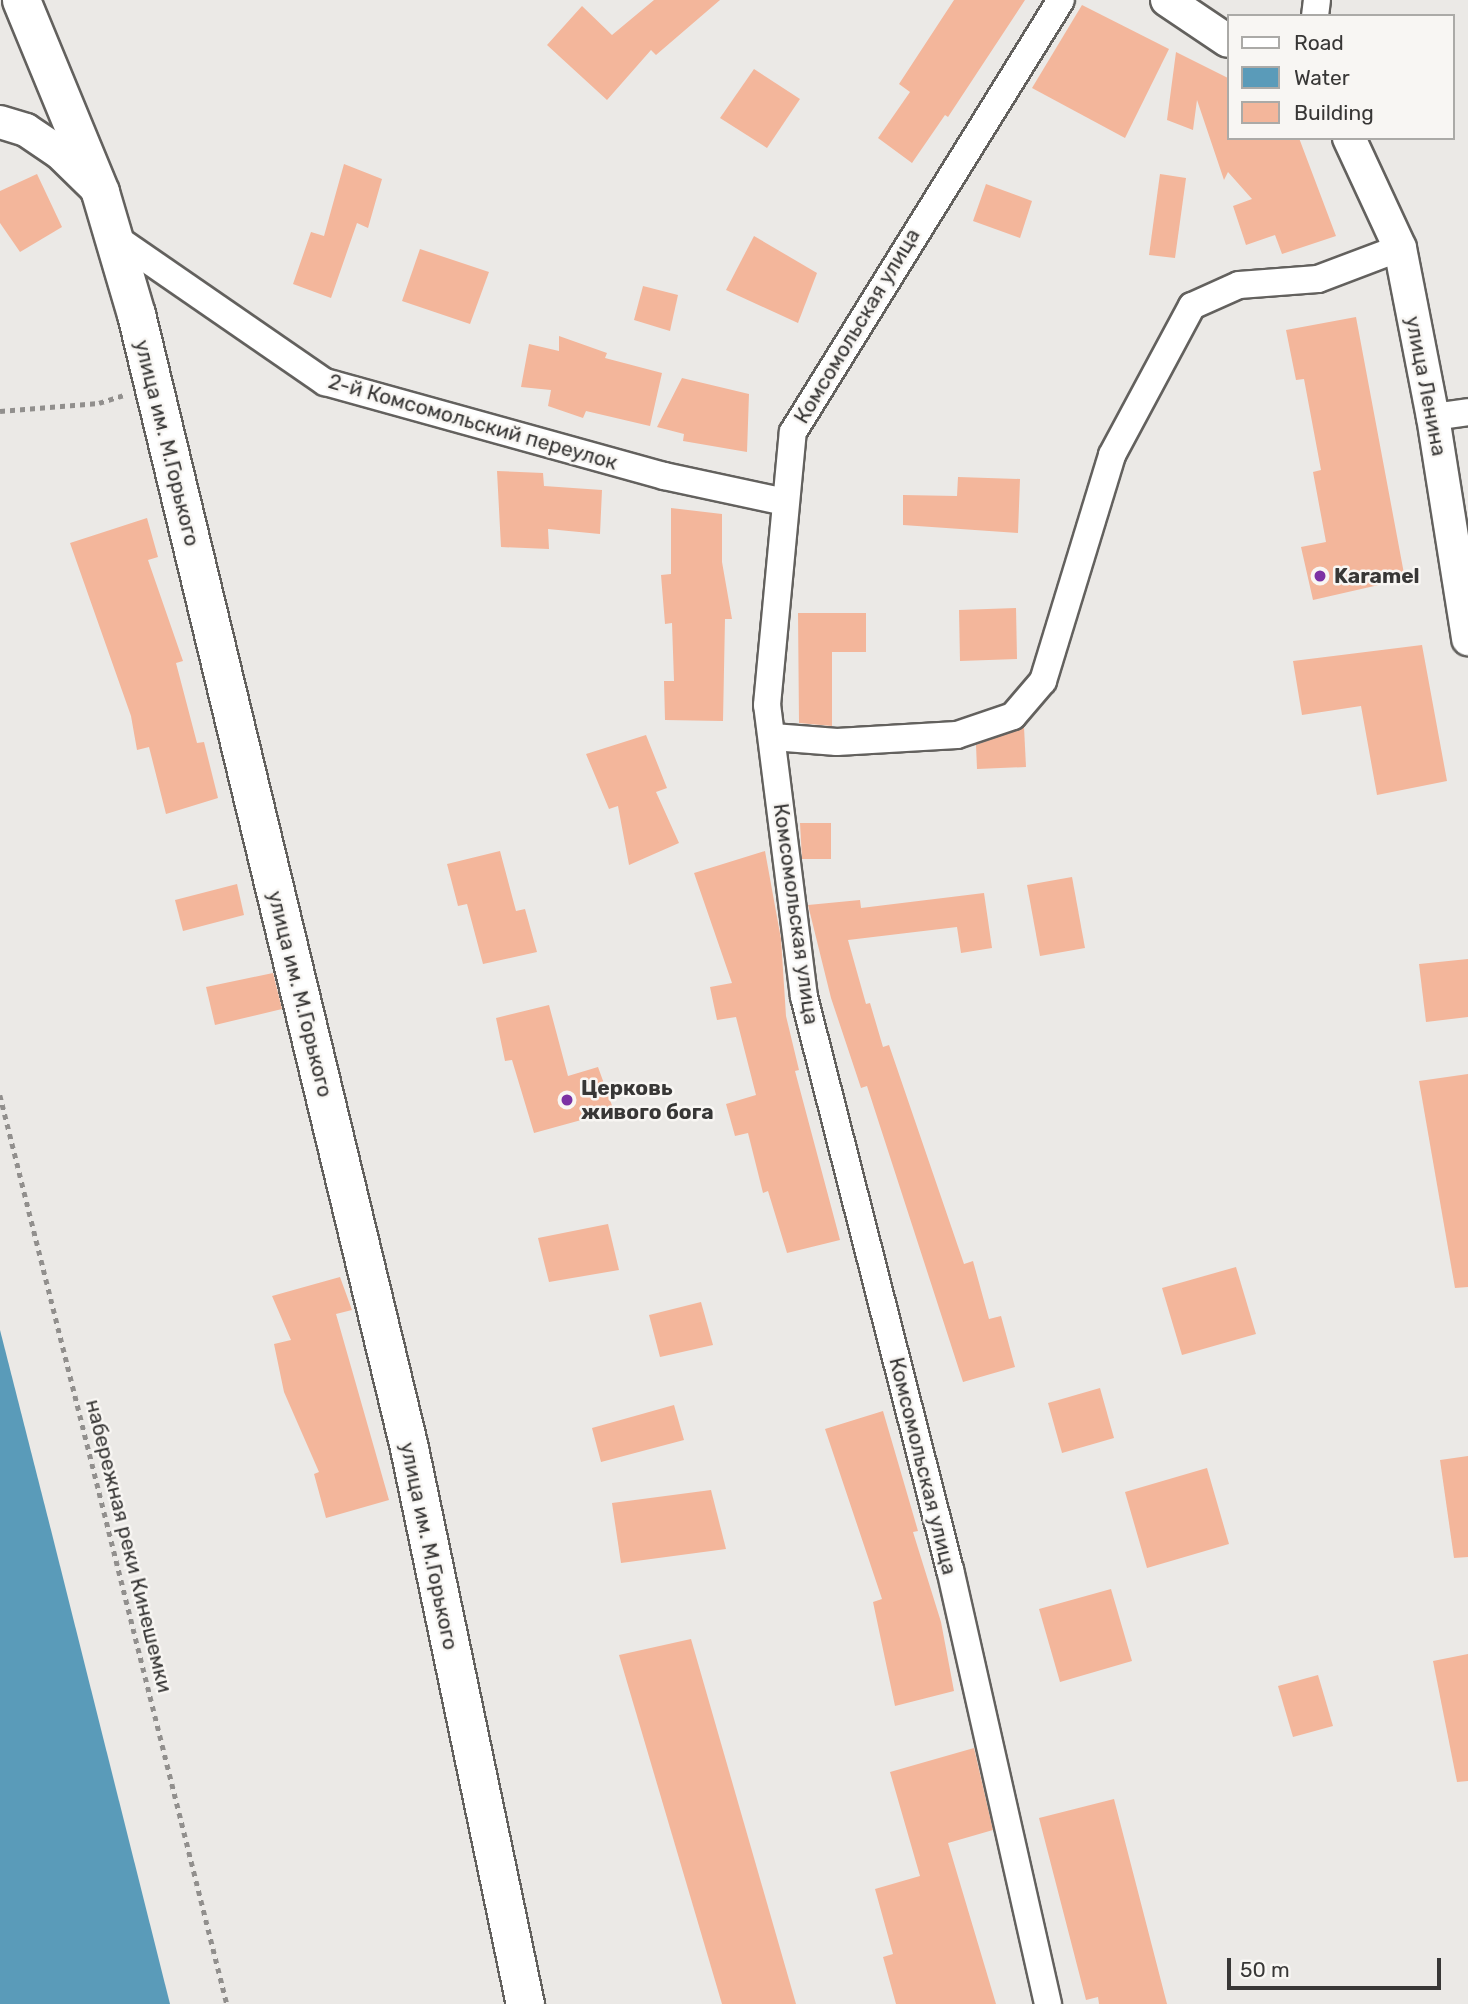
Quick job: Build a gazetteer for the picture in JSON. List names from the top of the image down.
{
  "streets": {
    "main road": ["улица им. М.Горького"],
    "street": ["Комсомольская улица", "улица Ленина", "2-й Комсомольский переулок"],
    "path": ["набережная реки Кинешемки"]
  },
  "crossings": [
    ["Комсомольская улица", "2-й Комсомольский переулок"],
    ["2-й Комсомольский переулок", "улица им. М.Горького"]
  ],
  "places": ["Karamel", "Церковь живого бога"],
  "legend": ["Road", "Water", "Building"],
  "scale_bar": "50 m"
}
